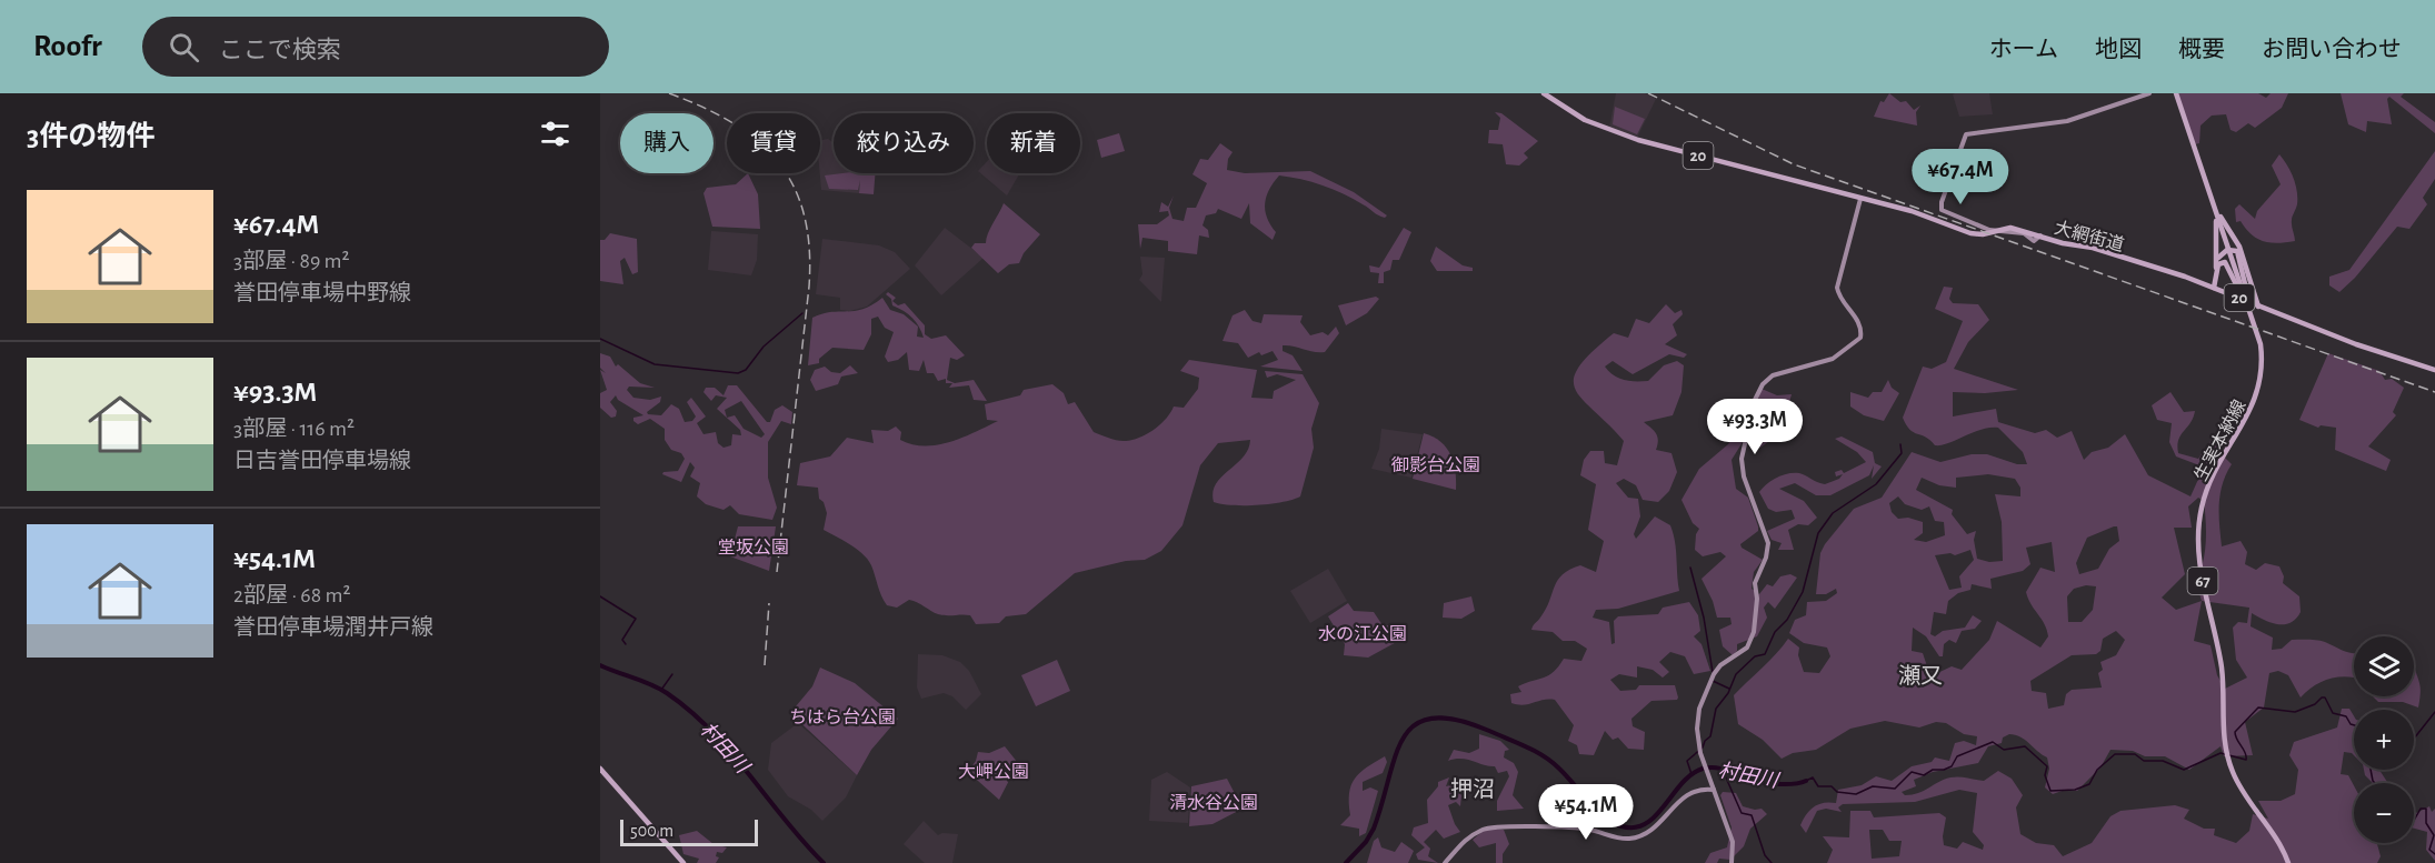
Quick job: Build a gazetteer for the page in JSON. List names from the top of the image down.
{
  "streets": {
    "main road": [
      "20",
      "大網街道",
      "生実本納線",
      "67"
    ]
  },
  "districts": ["瀬又", "押沼"],
  "water": ["村田川"],
  "parks": [
    "御影台公園",
    "堂坂公園",
    "水の江公園",
    "ちはら台公園",
    "大岬公園",
    "清水谷公園"
  ],
  "scale_bar": "500 m",
  "page": {
    "header": "Roofr",
    "search": "ここで検索",
    "nav": [
      "ホーム",
      "地図",
      "概要",
      "お問い合わせ"
    ],
    "heading": "3件の物件",
    "chip": [
      "購入",
      "賃貸",
      "絞り込み",
      "新着"
    ],
    "price": ["¥67.4M", "¥93.3M", "¥54.1M"],
    "list": [
      {
        "name": "¥67.4M",
        "note": "3部屋 · 89 m² · 誉田停車場中野線"
      },
      {
        "name": "¥93.3M",
        "note": "3部屋 · 116 m² · 日吉誉田停車場線"
      },
      {
        "name": "¥54.1M",
        "note": "2部屋 · 68 m² · 誉田停車場潤井戸線"
      }
    ],
    "map_buttons": ["+", "−"],
    "scale": "500 m"
  }
}
